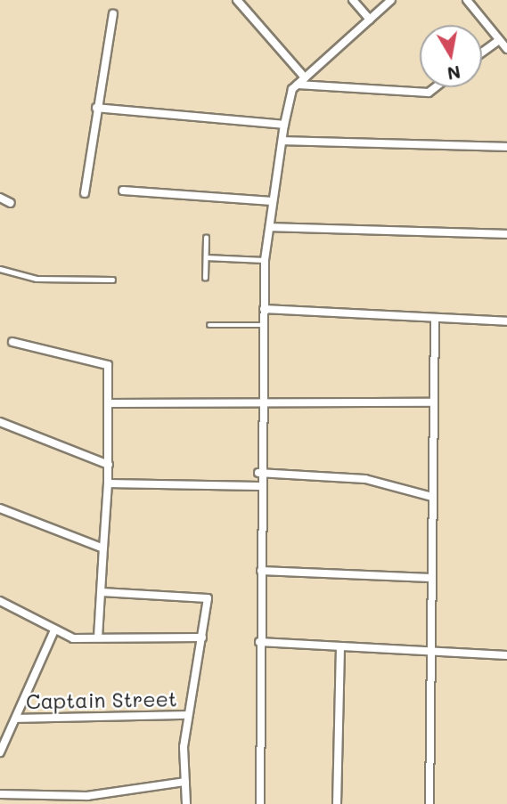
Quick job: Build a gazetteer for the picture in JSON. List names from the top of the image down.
{
  "streets": {
    "street": ["Captain Street"]
  },
  "north": "bottom"
}
